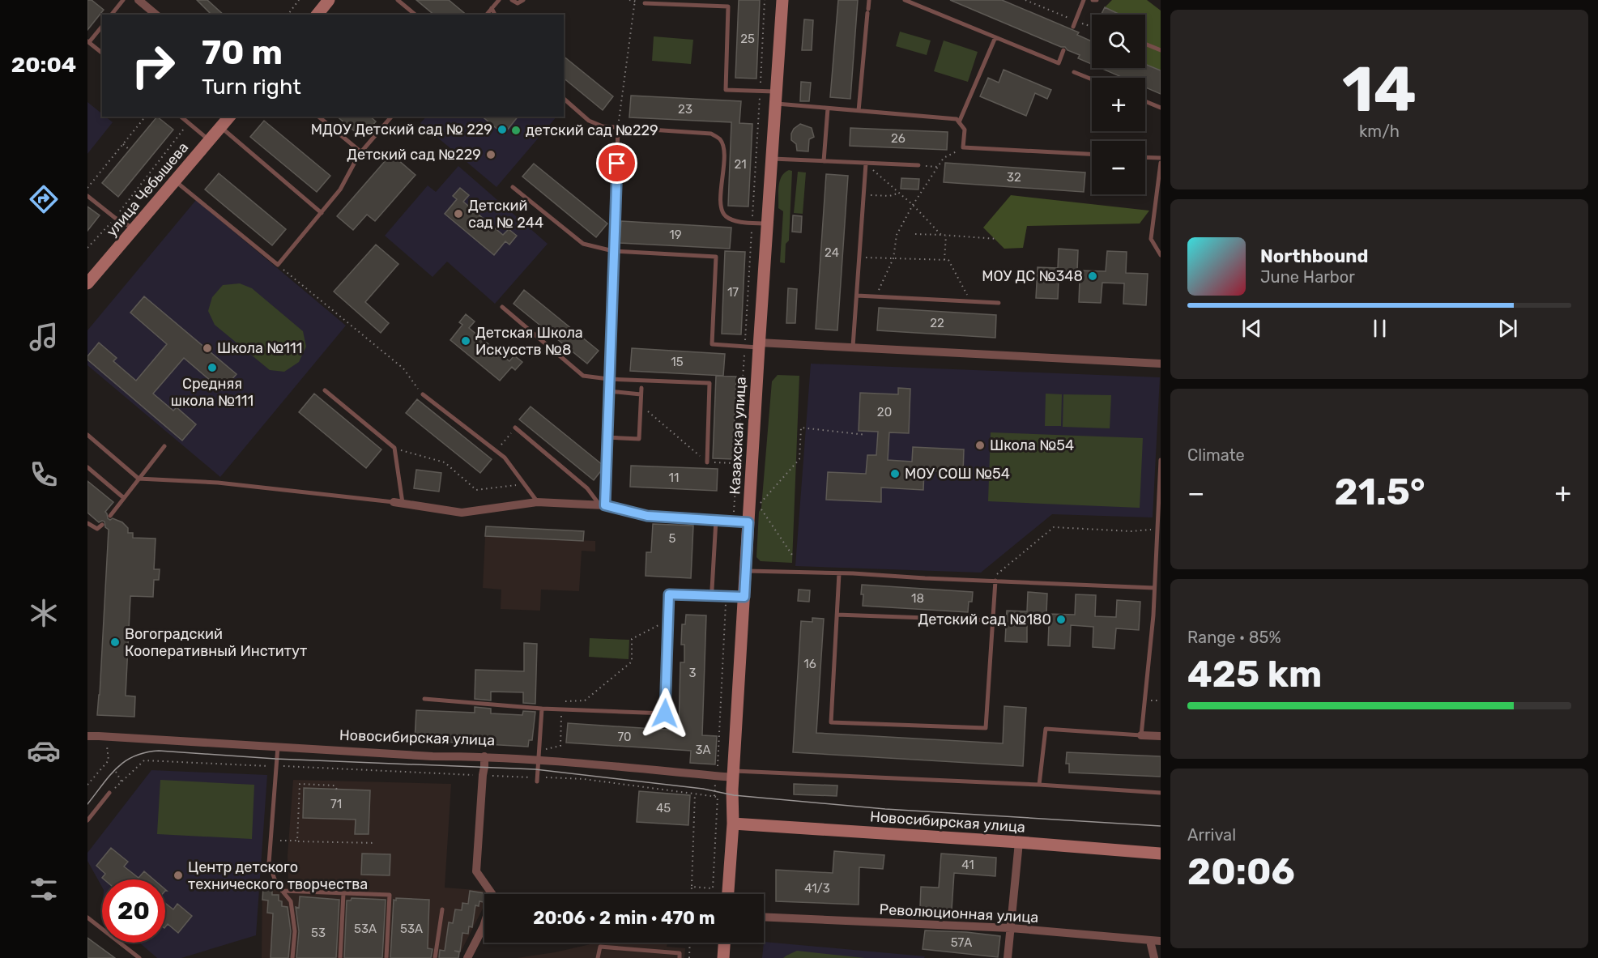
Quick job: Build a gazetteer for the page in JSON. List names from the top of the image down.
{
  "streets": {
    "main road": ["улица Чебышева", "Казахская улица", "Новосибирская улица"],
    "street": ["Революционная улица"]
  },
  "crossings": [
    ["Казахская улица", "Новосибирская улица"]
  ],
  "places": [
    "МДОУ Детский сад № 229",
    "детский сад №229",
    "Детский сад №229",
    "Детский сад № 244",
    "МОУ ДС №348",
    "Детская Школа Искусств №8",
    "Школа №111",
    "Средняя школа №111",
    "Школа №54",
    "МОУ СОШ №54",
    "Детский сад №180",
    "Вогоградский Кооперативный Институт",
    "Центр детского технического творчества"
  ],
  "house_numbers": [
    "25",
    "23",
    "26",
    "21",
    "32",
    "19",
    "24",
    "17",
    "22",
    "15",
    "20",
    "11",
    "5",
    "18",
    "16",
    "3",
    "70",
    "3А",
    "71",
    "45",
    "41",
    "41/3",
    "53А",
    "53А",
    "53",
    "57А"
  ],
  "page": {
    "tabs": "20:04",
    "tile": [
      ["14", "km/h"],
      "Climate",
      ["Range · 85%", "425 km"],
      ["Arrival", "20:06"]
    ],
    "map_buttons": ["+", "−"],
    "turn": ["70 m", "Turn right"],
    "song": ["Northbound", "June Harbor"],
    "heat": ["−", "21.5°", "+"],
    "limit": "20",
    "trip": "20:06 · 2 min · 470 m"
  }
}
